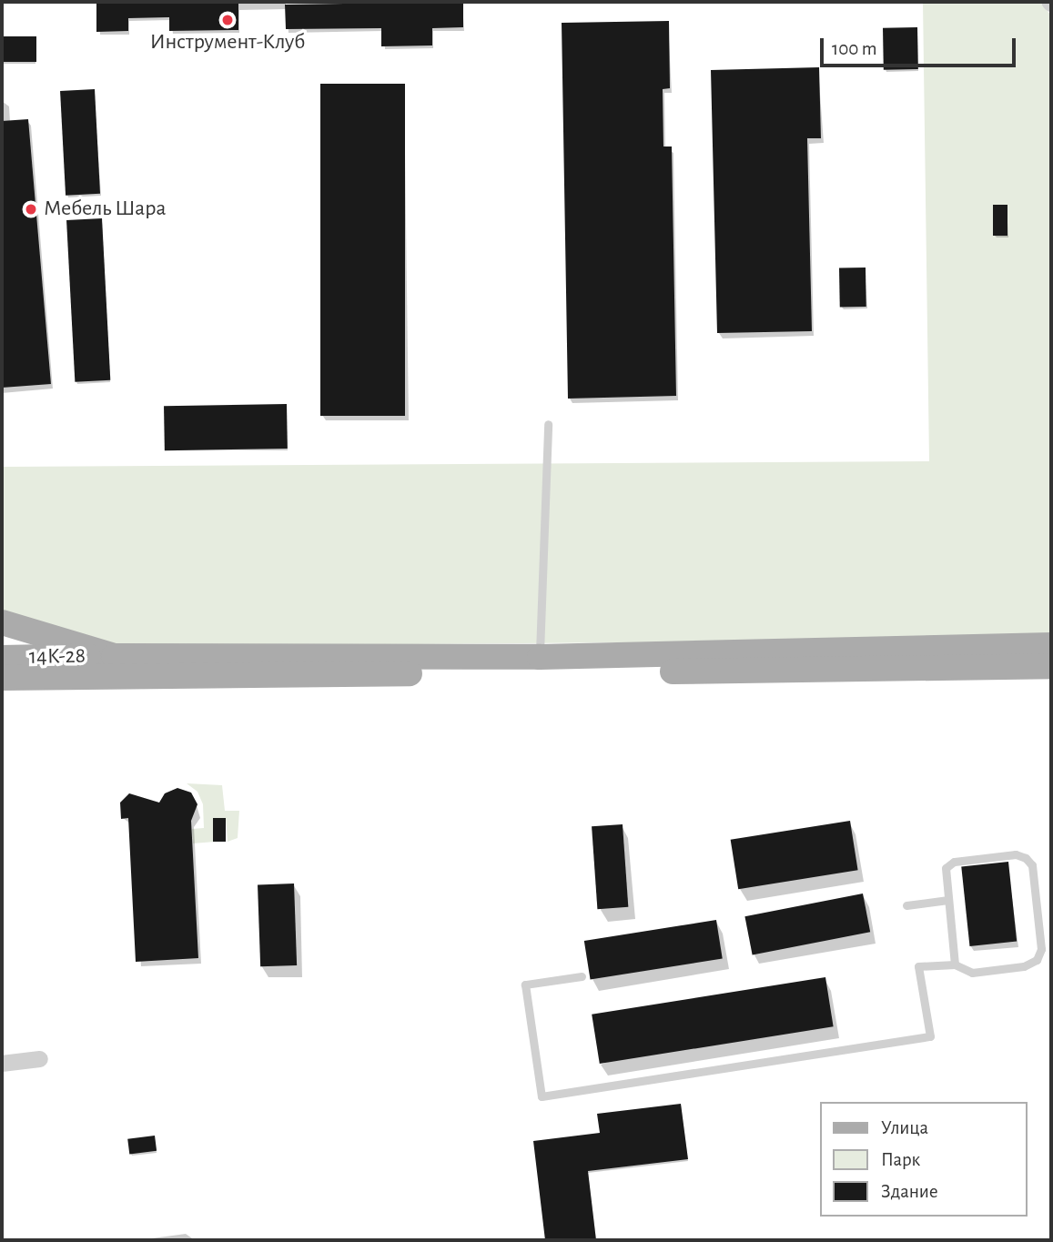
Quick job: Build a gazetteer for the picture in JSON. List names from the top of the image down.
{
  "streets": {
    "main road": ["14К-28"]
  },
  "places": ["Инструмент-Клуб", "Мебель Шара"],
  "legend": ["Улица", "Парк", "Здание"],
  "scale_bar": "100 m"
}
